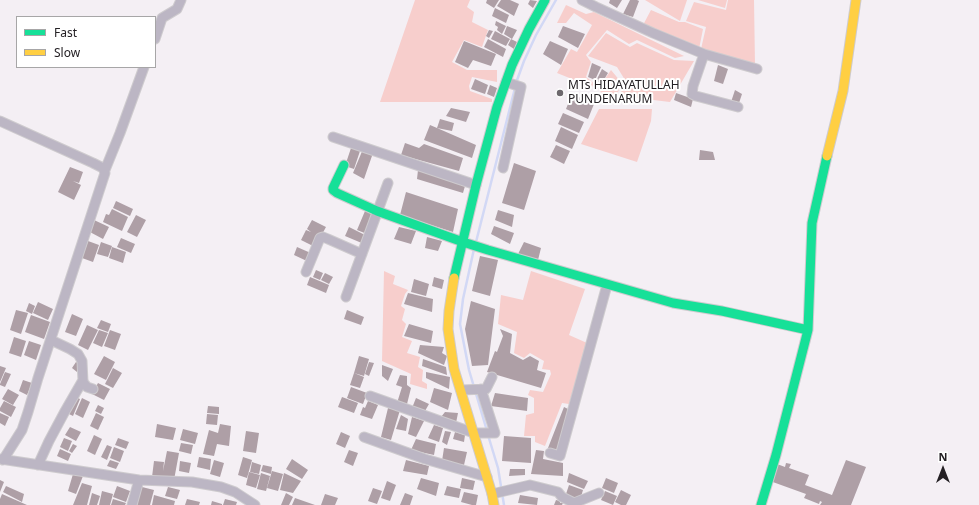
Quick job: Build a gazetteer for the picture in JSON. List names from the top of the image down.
{
  "places": ["MTs HIDAYATULLAH PUNDENARUM"],
  "legend": ["Fast", "Slow"],
  "north": "top"
}
